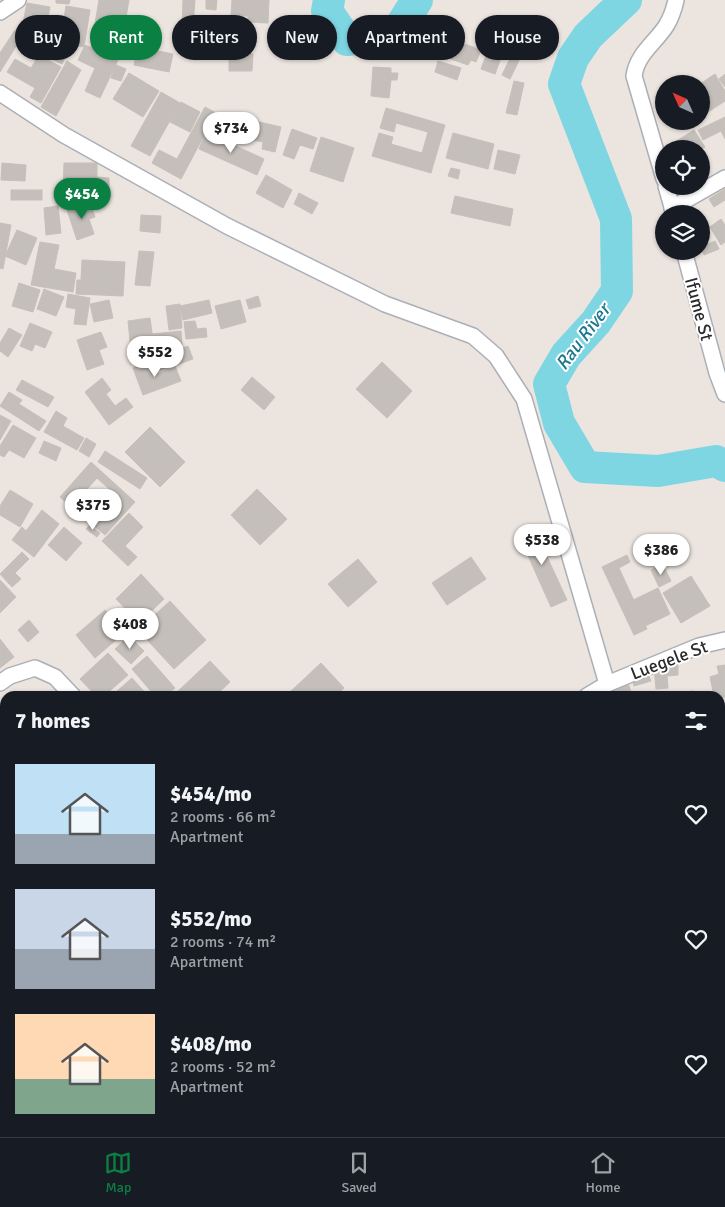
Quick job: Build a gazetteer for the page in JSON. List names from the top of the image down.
{
  "streets": {
    "street": ["Ifume St", "Luegele St"]
  },
  "water": ["Rau River"],
  "north": "top left",
  "page": {
    "chip": [
      "Buy",
      "Rent",
      "Filters",
      "New",
      "Apartment",
      "House"
    ],
    "price": [
      "$734",
      "$454",
      "$552",
      "$375",
      "$538",
      "$386",
      "$408"
    ],
    "heading": "7 homes",
    "list": [
      {
        "name": "$454/mo",
        "note": "2 rooms · 66 m² · Apartment"
      },
      {
        "name": "$552/mo",
        "note": "2 rooms · 74 m² · Apartment"
      },
      {
        "name": "$408/mo",
        "note": "2 rooms · 52 m² · Apartment"
      }
    ],
    "tabs": ["Map", "Saved", "Home"]
  }
}
